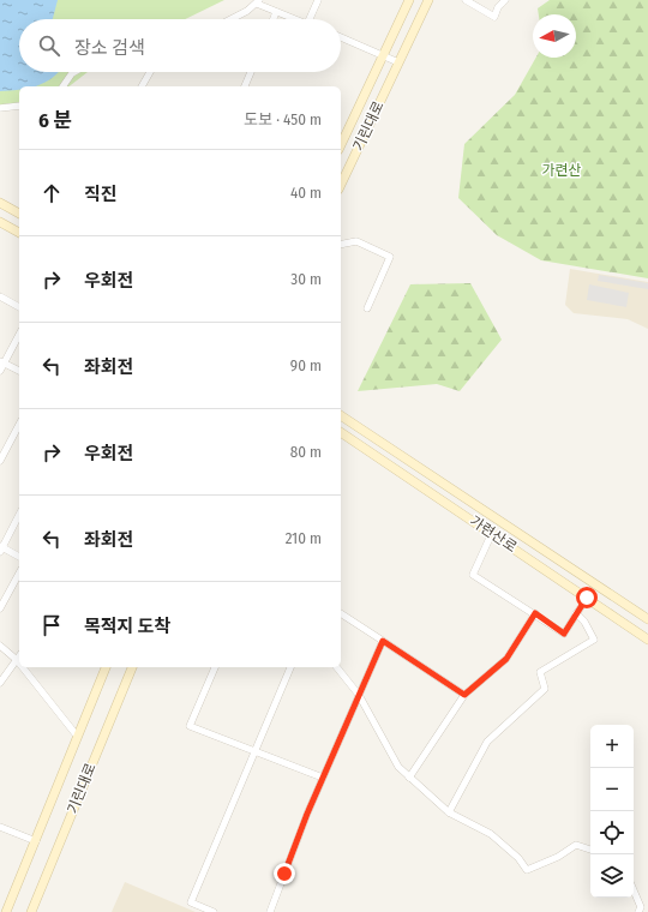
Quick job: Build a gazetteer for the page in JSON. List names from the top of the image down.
{
  "streets": {
    "street": ["기린대로", "가련산로"]
  },
  "parks": ["가련산"],
  "north": "left",
  "page": {
    "search": "장소 검색",
    "heading": ["6 분", "도보 · 450 m"],
    "list": [
      ["직진", "40 m"],
      ["우회전", "30 m"],
      ["좌회전", "90 m"],
      ["우회전", "80 m"],
      ["좌회전", "210 m"],
      "목적지 도착"
    ],
    "map_buttons": ["+", "−"]
  }
}
